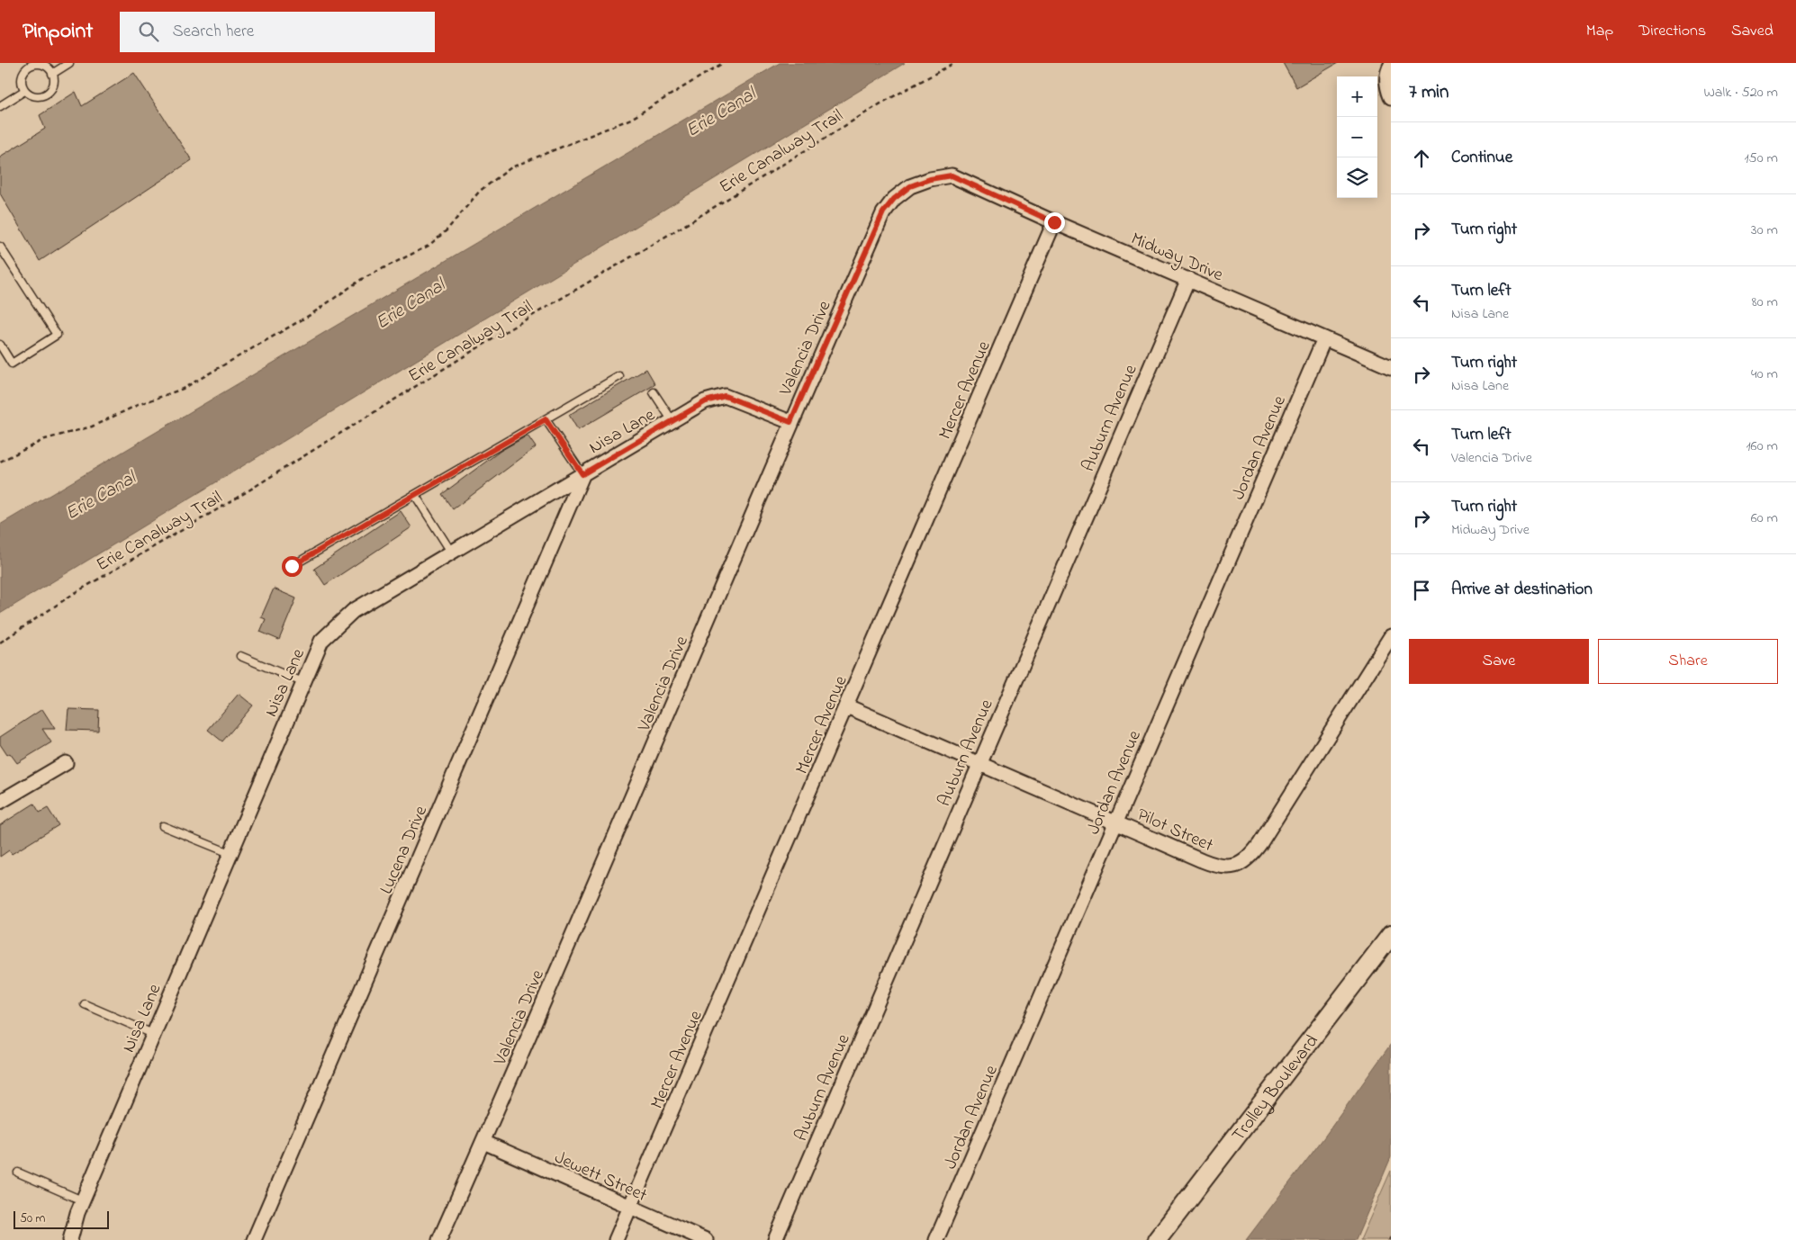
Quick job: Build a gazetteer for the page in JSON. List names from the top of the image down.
{
  "streets": {
    "street": [
      "Midway Drive",
      "Valencia Drive",
      "Mercer Avenue",
      "Auburn Avenue",
      "Nisa Lane",
      "Jordan Avenue",
      "Pilot Street",
      "Lucena Drive",
      "Trolley Boulevard",
      "Jewett Street"
    ],
    "path": ["Erie Canalway Trail"]
  },
  "crossings": [
    ["Midway Drive", "Valencia Drive"],
    ["Midway Drive", "Mercer Avenue"],
    ["Midway Drive", "Auburn Avenue"],
    ["Midway Drive", "Jordan Avenue"],
    ["Valencia Drive", "Nisa Lane"],
    ["Valencia Drive", "Jewett Street"],
    ["Mercer Avenue", "Pilot Street"],
    ["Mercer Avenue", "Jewett Street"],
    ["Auburn Avenue", "Pilot Street"],
    ["Nisa Lane", "Lucena Drive"],
    ["Jordan Avenue", "Pilot Street"]
  ],
  "water": ["Erie Canal"],
  "scale_bar": "50 m",
  "page": {
    "header": "Pinpoint",
    "search": "Search here",
    "nav": ["Map", "Directions", "Saved"],
    "heading": ["7 min", "Walk · 520 m"],
    "map_buttons": ["+", "−"],
    "list": [
      ["Continue", "150 m"],
      ["Turn right", "30 m"],
      ["Turn left", "Nisa Lane", "80 m"],
      ["Turn right", "Nisa Lane", "40 m"],
      ["Turn left", "Valencia Drive", "160 m"],
      ["Turn right", "Midway Drive", "60 m"],
      "Arrive at destination"
    ],
    "buttons": ["Save", "Share"],
    "scale": "50 m"
  }
}
